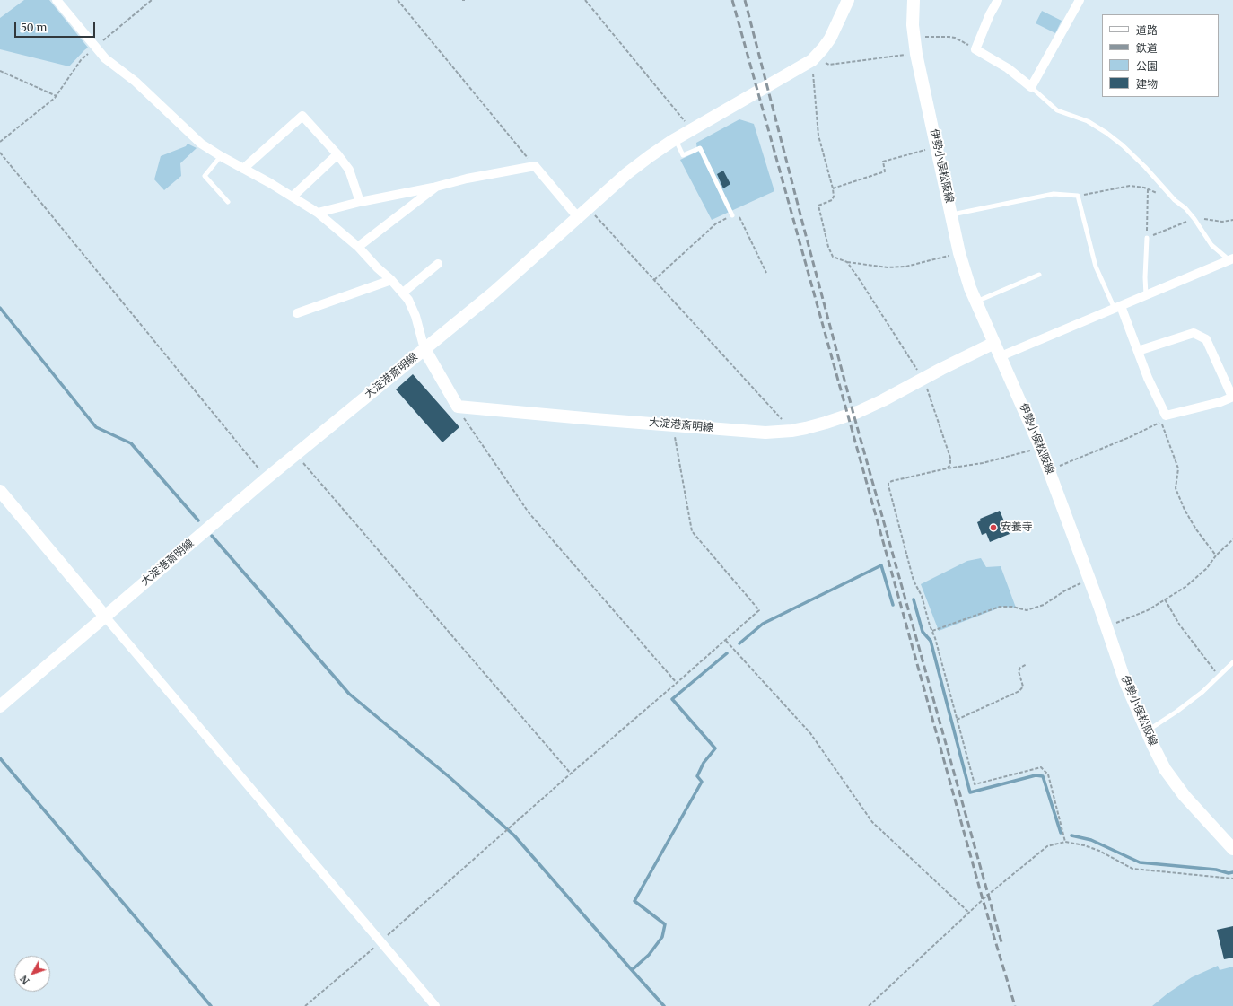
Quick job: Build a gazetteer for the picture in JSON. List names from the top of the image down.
{
  "streets": {
    "main road": ["伊勢小俣松阪線", "大淀港斎明線"]
  },
  "crossings": [
    ["伊勢小俣松阪線", "大淀港斎明線"]
  ],
  "places": ["安養寺"],
  "legend": [
    "道路",
    "鉄道",
    "公園",
    "建物"
  ],
  "scale_bar": "50 m",
  "north": "bottom left"
}
